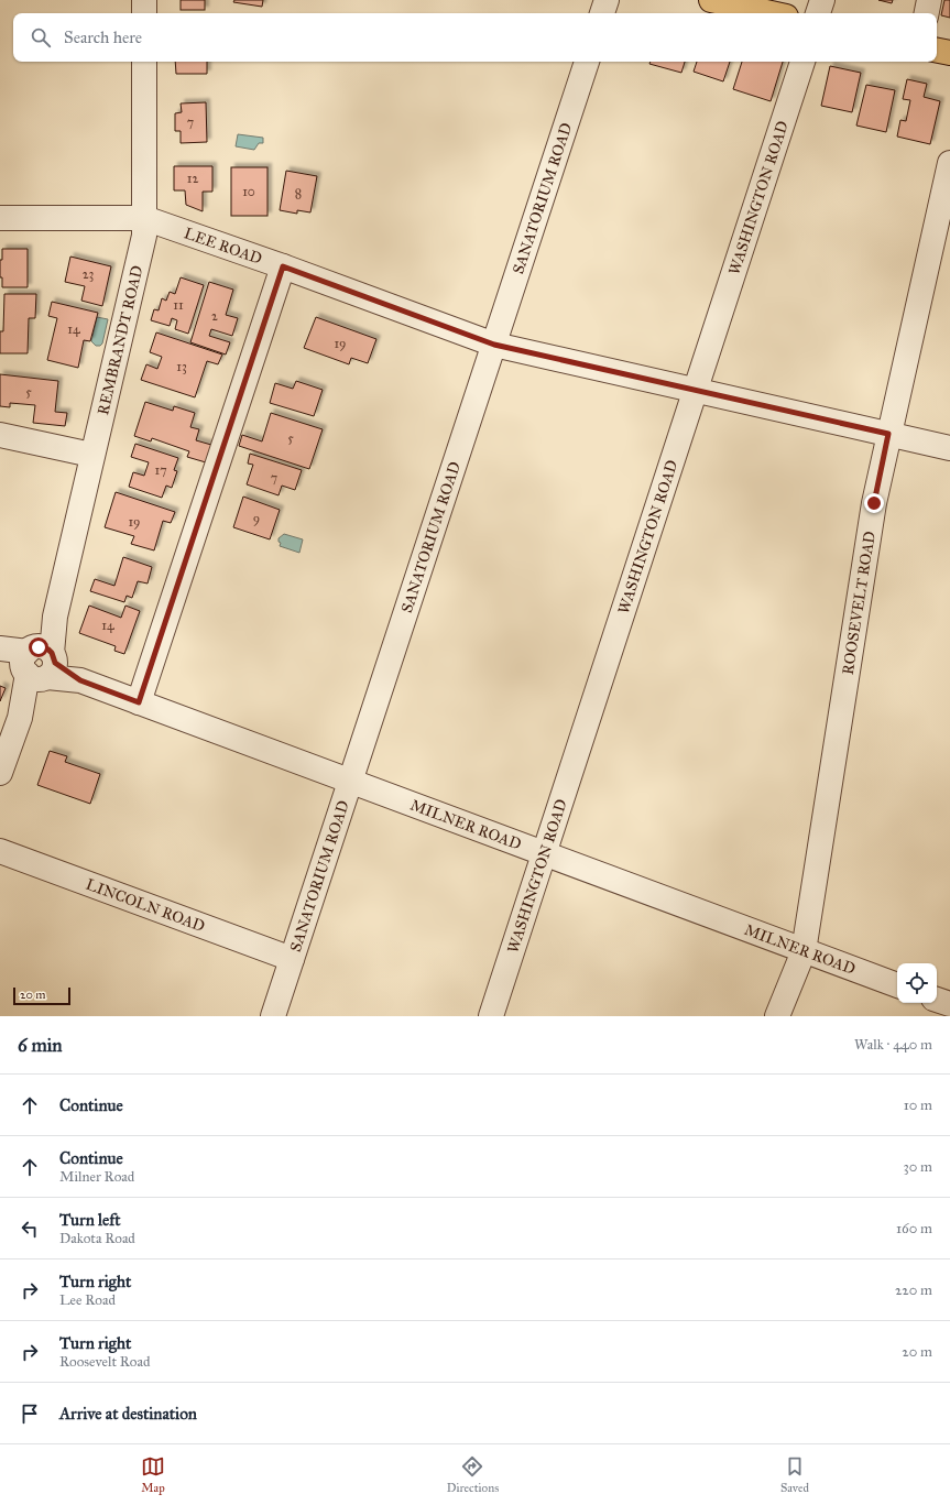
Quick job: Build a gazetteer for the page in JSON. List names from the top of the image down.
{
  "streets": {
    "street": [
      "SANATORIUM ROAD",
      "WASHINGTON ROAD",
      "LEE ROAD",
      "REMBRANDT ROAD",
      "ROOSEVELT ROAD",
      "MILNER ROAD",
      "LINCOLN ROAD"
    ]
  },
  "crossings": [
    ["SANATORIUM ROAD", "LEE ROAD"],
    ["SANATORIUM ROAD", "MILNER ROAD"],
    ["SANATORIUM ROAD", "LINCOLN ROAD"],
    ["WASHINGTON ROAD", "LEE ROAD"],
    ["WASHINGTON ROAD", "MILNER ROAD"],
    ["LEE ROAD", "REMBRANDT ROAD"],
    ["LEE ROAD", "ROOSEVELT ROAD"],
    ["REMBRANDT ROAD", "MILNER ROAD"],
    ["ROOSEVELT ROAD", "MILNER ROAD"]
  ],
  "house_numbers": [
    "7",
    "12",
    "10",
    "8",
    "23",
    "11",
    "2",
    "14",
    "19",
    "13",
    "5",
    "5",
    "17",
    "7",
    "9",
    "19",
    "14"
  ],
  "scale_bar": "20 m",
  "page": {
    "search": "Search here",
    "scale": "20 m",
    "heading": ["6 min", "Walk · 440 m"],
    "list": [
      ["Continue", "10 m"],
      ["Continue", "Milner Road", "30 m"],
      ["Turn left", "Dakota Road", "160 m"],
      ["Turn right", "Lee Road", "220 m"],
      ["Turn right", "Roosevelt Road", "20 m"],
      "Arrive at destination"
    ],
    "nav": ["Map", "Directions", "Saved"]
  }
}
